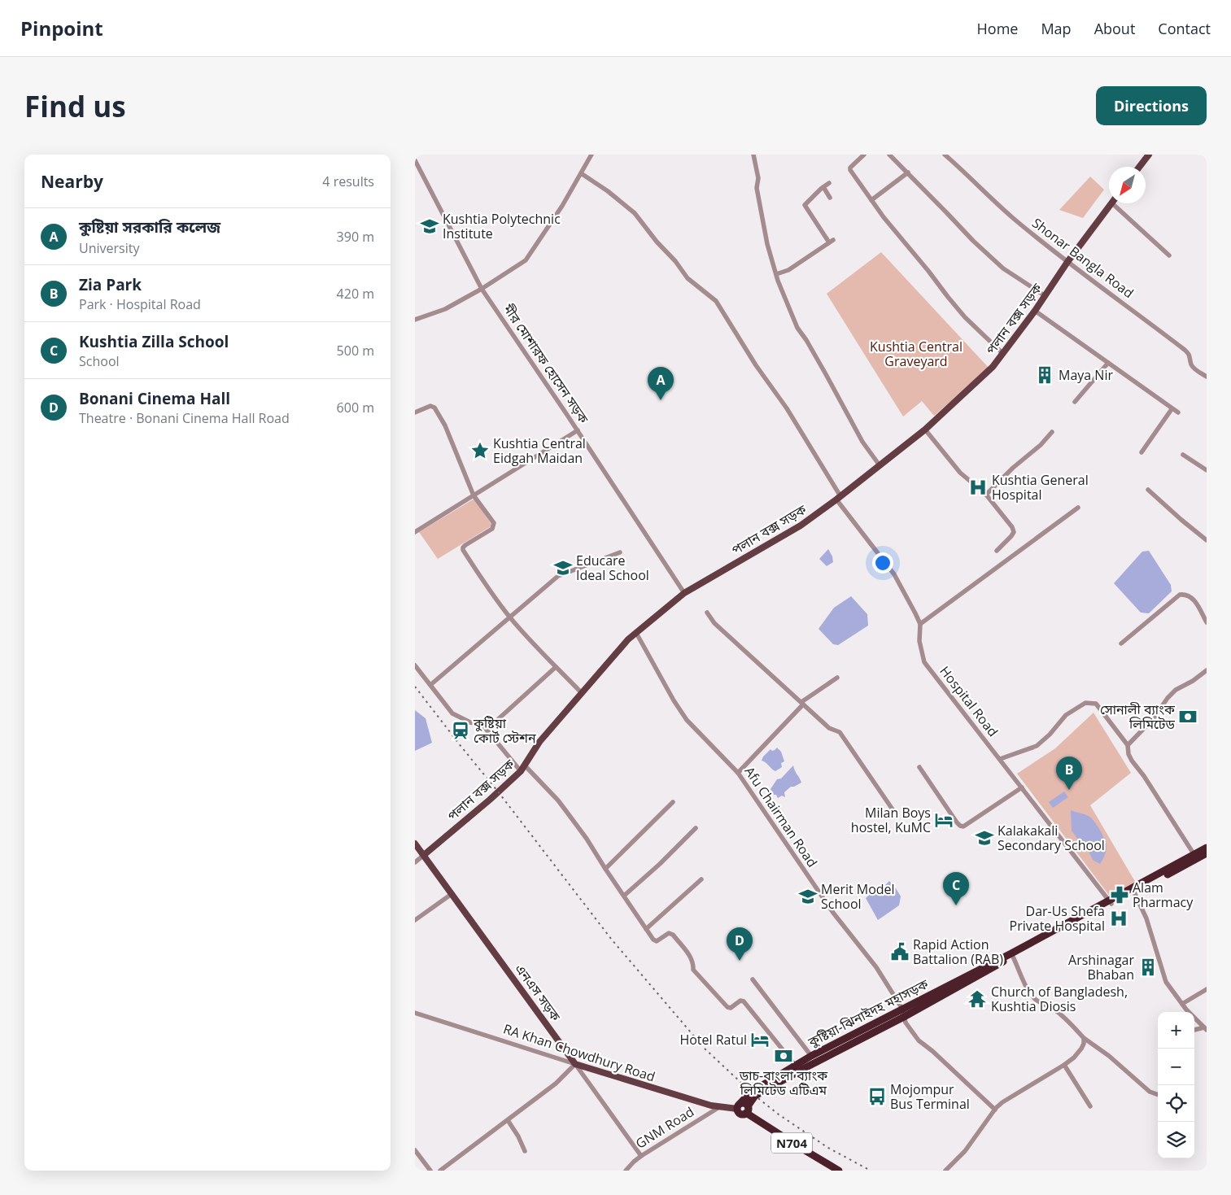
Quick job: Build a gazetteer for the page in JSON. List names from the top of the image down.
{
  "streets": {
    "highway": ["কুষ্টিয়া-ঝিনাইদহ মহাসড়ক", "N704"],
    "main road": ["পলান বক্স সড়ক", "এনএস সড়ক", "RA Khan Chowdhury Road"],
    "street": [
      "Shonar Bangla Road",
      "মীর মোশারফ হোসেন সড়ক",
      "Hospital Road",
      "Afu Chairman Road",
      "GNM Road"
    ]
  },
  "crossings": [
    ["Shonar Bangla Road", "পলান বক্স সড়ক"],
    ["পলান বক্স সড়ক", "মীর মোশারফ হোসেন সড়ক"],
    ["পলান বক্স সড়ক", "Hospital Road"],
    ["পলান বক্স সড়ক", "Afu Chairman Road"],
    ["পলান বক্স সড়ক", "এনএস সড়ক"],
    ["Hospital Road", "কুষ্টিয়া-ঝিনাইদহ মহাসড়ক"],
    ["Afu Chairman Road", "কুষ্টিয়া-ঝিনাইদহ মহাসড়ক"],
    ["এনএস সড়ক", "RA Khan Chowdhury Road"],
    ["এনএস সড়ক", "GNM Road"],
    ["কুষ্টিয়া-ঝিনাইদহ মহাসড়ক", "RA Khan Chowdhury Road"],
    ["কুষ্টিয়া-ঝিনাইদহ মহাসড়ক", "N704"],
    ["RA Khan Chowdhury Road", "GNM Road"],
    ["RA Khan Chowdhury Road", "N704"]
  ],
  "parks": ["Kushtia Central Graveyard"],
  "places": {
    "school or university": [
      "Kushtia Polytechnic Institute",
      "Educare Ideal School",
      "Kalakakali Secondary School",
      "Merit Model School"
    ],
    "building": ["Maya Nir", "Arshinagar Bhaban"],
    "place": ["Kushtia Central Eidgah Maidan"],
    "hospital": ["Kushtia General Hospital", "Dar-Us Shefa Private Hospital"],
    "bank": ["সোনালী ব্যাংক লিমিটেড", "ডাচ-বাংলা ব্যাংক লিমিটেড এটিএম"],
    "station": ["কুষ্টিয়া কোর্ট স্টেশন"],
    "hotel": ["Milan Boys hostel, KuMC", "Hotel Ratul"],
    "pharmacy": ["Alam Pharmacy"],
    "public building": ["Rapid Action Battalion (RAB)"],
    "temple": ["Church of Bangladesh, Kushtia Diosis"],
    "bus stop": ["Mojompur Bus Terminal"]
  },
  "north": "bottom left",
  "page": {
    "header": "Pinpoint",
    "nav": [
      "Home",
      "Map",
      "About",
      "Contact"
    ],
    "buttons": "Directions",
    "title": "Find us",
    "heading": ["Nearby", "4 results"],
    "list": [
      {
        "mark": "A",
        "name": "কুষ্টিয়া সরকারি কলেজ",
        "note": "University",
        "value": "390 m"
      },
      {
        "mark": "B",
        "name": "Zia Park",
        "note": "Park · Hospital Road",
        "value": "420 m"
      },
      {
        "mark": "C",
        "name": "Kushtia Zilla School",
        "note": "School",
        "value": "500 m"
      },
      {
        "mark": "D",
        "name": "Bonani Cinema Hall",
        "note": "Theatre · Bonani Cinema Hall Road",
        "value": "600 m"
      }
    ],
    "pins": [
      "A",
      "B",
      "C",
      "D"
    ],
    "map_buttons": ["+", "−"]
  }
}
